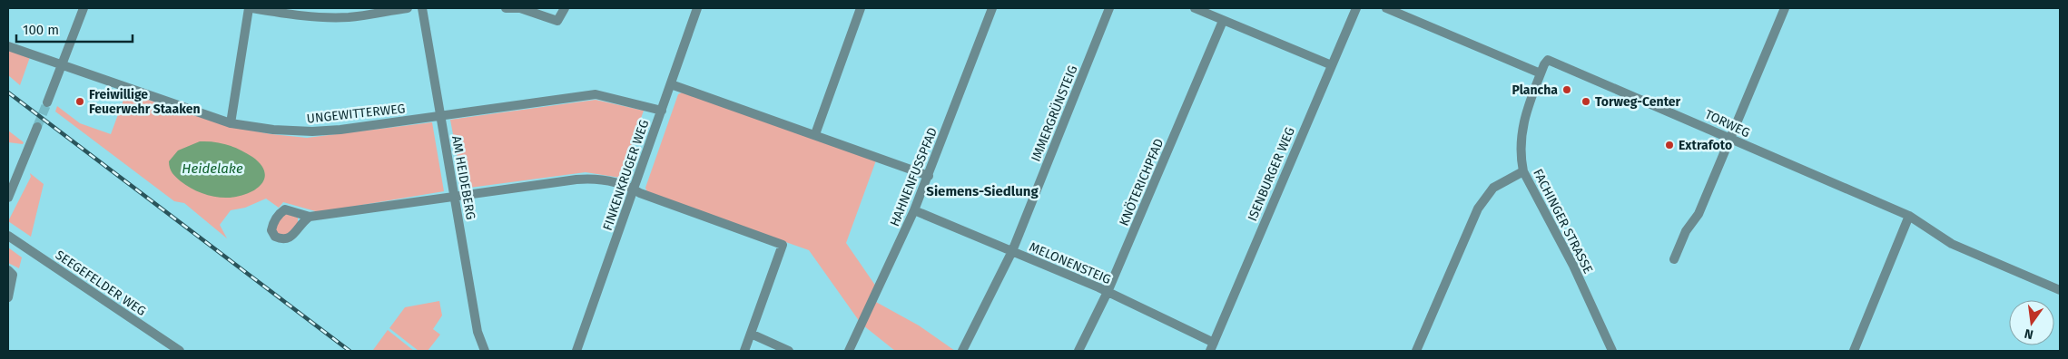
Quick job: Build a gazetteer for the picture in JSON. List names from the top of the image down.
{
  "streets": {
    "street": [
      "UNGEWITTERWEG",
      "IMMERGRÜNSTEIG",
      "TORWEG",
      "ISENBURGER WEG",
      "FINKENKRUGER WEG",
      "HAHNENFUSSPFAD",
      "AM HEIDEBERG",
      "KNÖTERICHPFAD",
      "FACHINGER STRASSE",
      "MELONENSTEIG",
      "SEEGEFELDER WEG"
    ]
  },
  "crossings": [
    ["UNGEWITTERWEG", "FINKENKRUGER WEG"],
    ["UNGEWITTERWEG", "AM HEIDEBERG"],
    ["IMMERGRÜNSTEIG", "MELONENSTEIG"],
    ["TORWEG", "FACHINGER STRASSE"],
    ["ISENBURGER WEG", "MELONENSTEIG"],
    ["HAHNENFUSSPFAD", "MELONENSTEIG"],
    ["KNÖTERICHPFAD", "MELONENSTEIG"]
  ],
  "districts": ["Siemens-Siedlung"],
  "water": ["Heidelake"],
  "places": [
    "Plancha",
    "Freiwillige Feuerwehr Staaken",
    "Torweg-Center",
    "Extrafoto"
  ],
  "scale_bar": "100 m",
  "north": "bottom"
}
